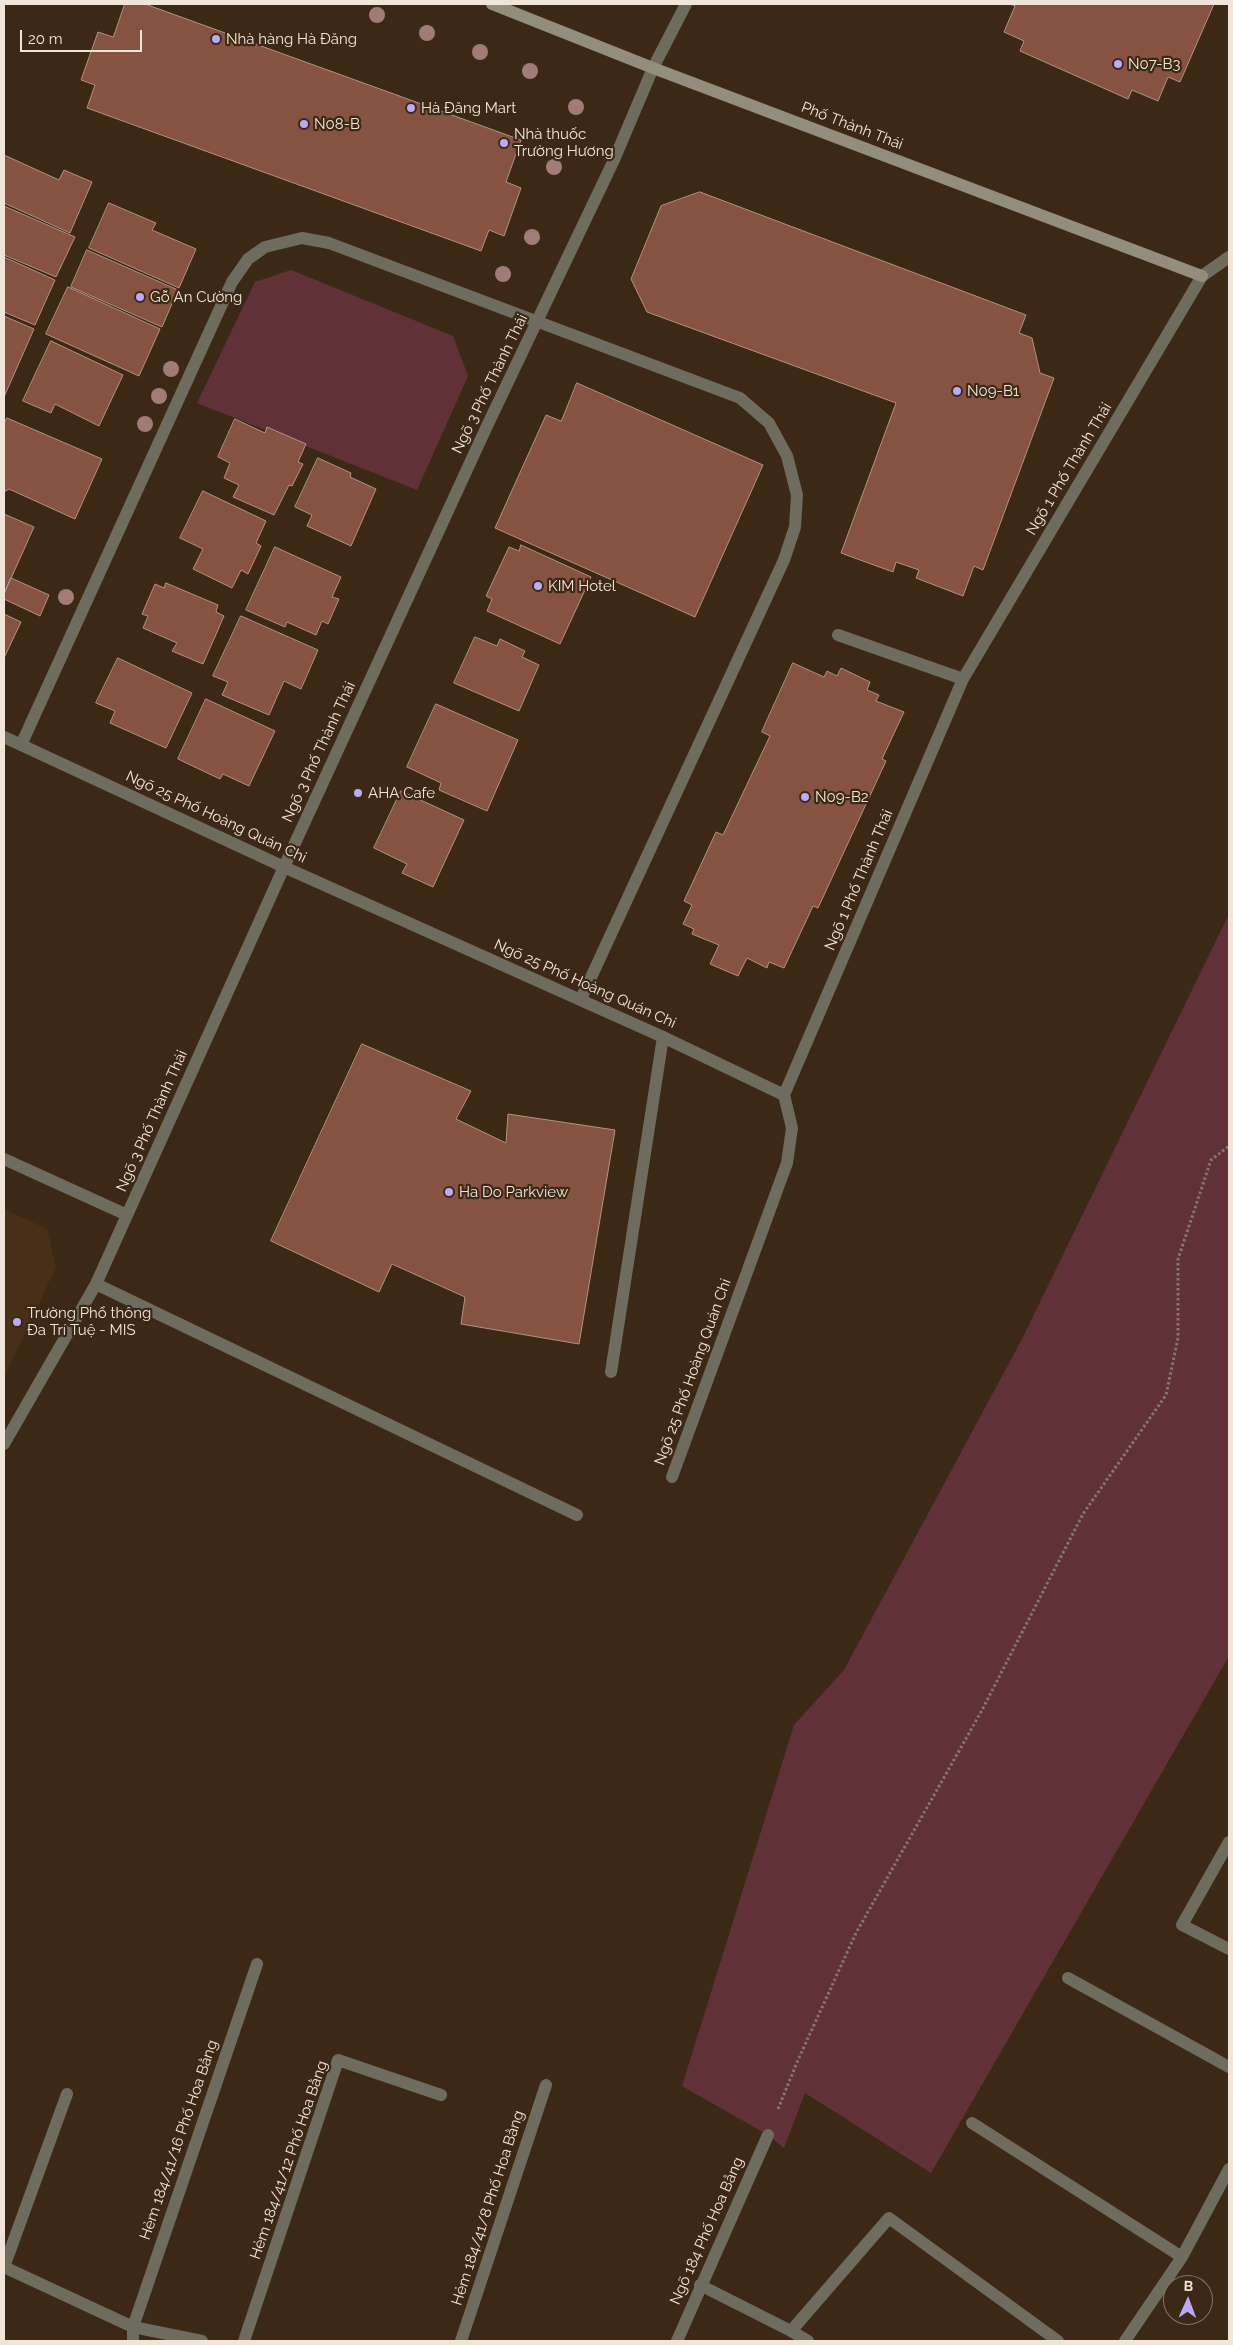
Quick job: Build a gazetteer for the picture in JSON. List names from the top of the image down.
{
  "streets": {
    "street": [
      "Phố Thành Thái",
      "Ngõ 3 Phố Thành Thái",
      "Ngõ 1 Phố Thành Thái",
      "Ngõ 25 Phố Hoàng Quán Chi",
      "Hẻm 184/41/16 Phố Hoa Bằng",
      "Hẻm 184/41/12 Phố Hoa Bằng",
      "Hẻm 184/41/8 Phố Hoa Bằng",
      "Ngõ 184 Phố Hoa Bằng"
    ]
  },
  "crossings": [
    ["Phố Thành Thái", "Ngõ 3 Phố Thành Thái"],
    ["Phố Thành Thái", "Ngõ 1 Phố Thành Thái"],
    ["Ngõ 3 Phố Thành Thái", "Ngõ 25 Phố Hoàng Quán Chi"],
    ["Ngõ 1 Phố Thành Thái", "Ngõ 25 Phố Hoàng Quán Chi"]
  ],
  "places": [
    "Nhà hàng Hà Đăng",
    "N07-B3",
    "Hà Đăng Mart",
    "N08-B",
    "Nhà thuốc Trường Hương",
    "Gỗ An Cường",
    "N09-B1",
    "KIM Hotel",
    "AHA Cafe",
    "N09-B2",
    "Ha Do Parkview",
    "Trường Phổ thông Đa Trí Tuệ - MIS"
  ],
  "scale_bar": "20 m",
  "north": "top"
}
